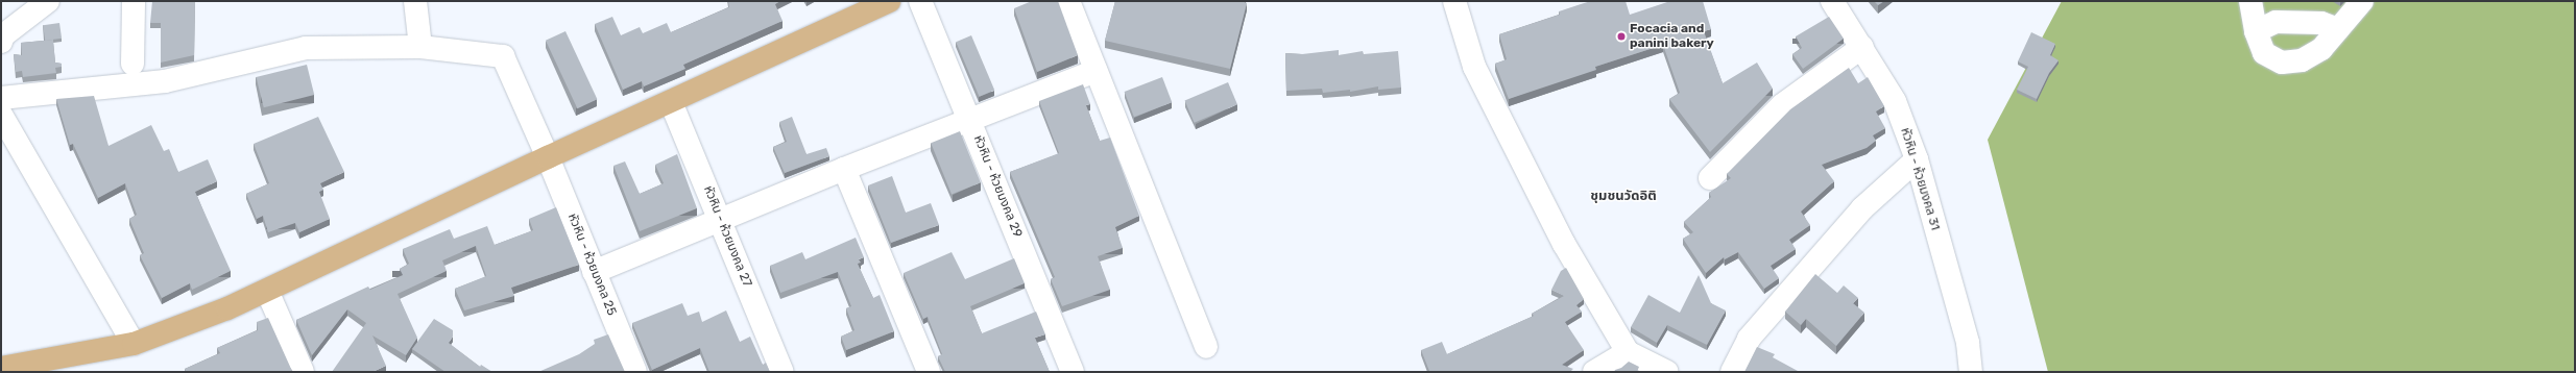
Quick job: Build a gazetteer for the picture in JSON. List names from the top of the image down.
{
  "streets": {
    "street": [
      "หัวหิน - ห้วยมงคล 31",
      "หัวหิน - ห้วยมงคล 29",
      "หัวหิน - ห้วยมงคล 27",
      "หัวหิน - ห้วยมงคล 25"
    ]
  },
  "districts": ["ชุมชนวัดอิติ"],
  "places": ["Focacia and panini bakery"]
}
